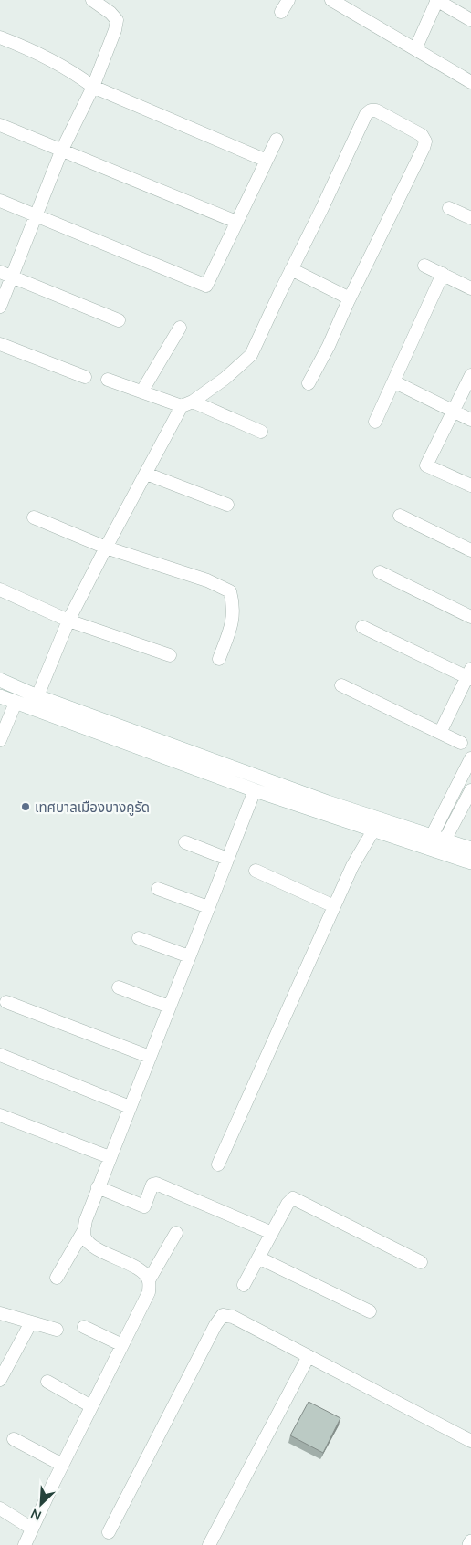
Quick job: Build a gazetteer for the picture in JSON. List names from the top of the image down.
{
  "places": ["เทศบาลเมืองบางคูรัด"],
  "north": "bottom left"
}
